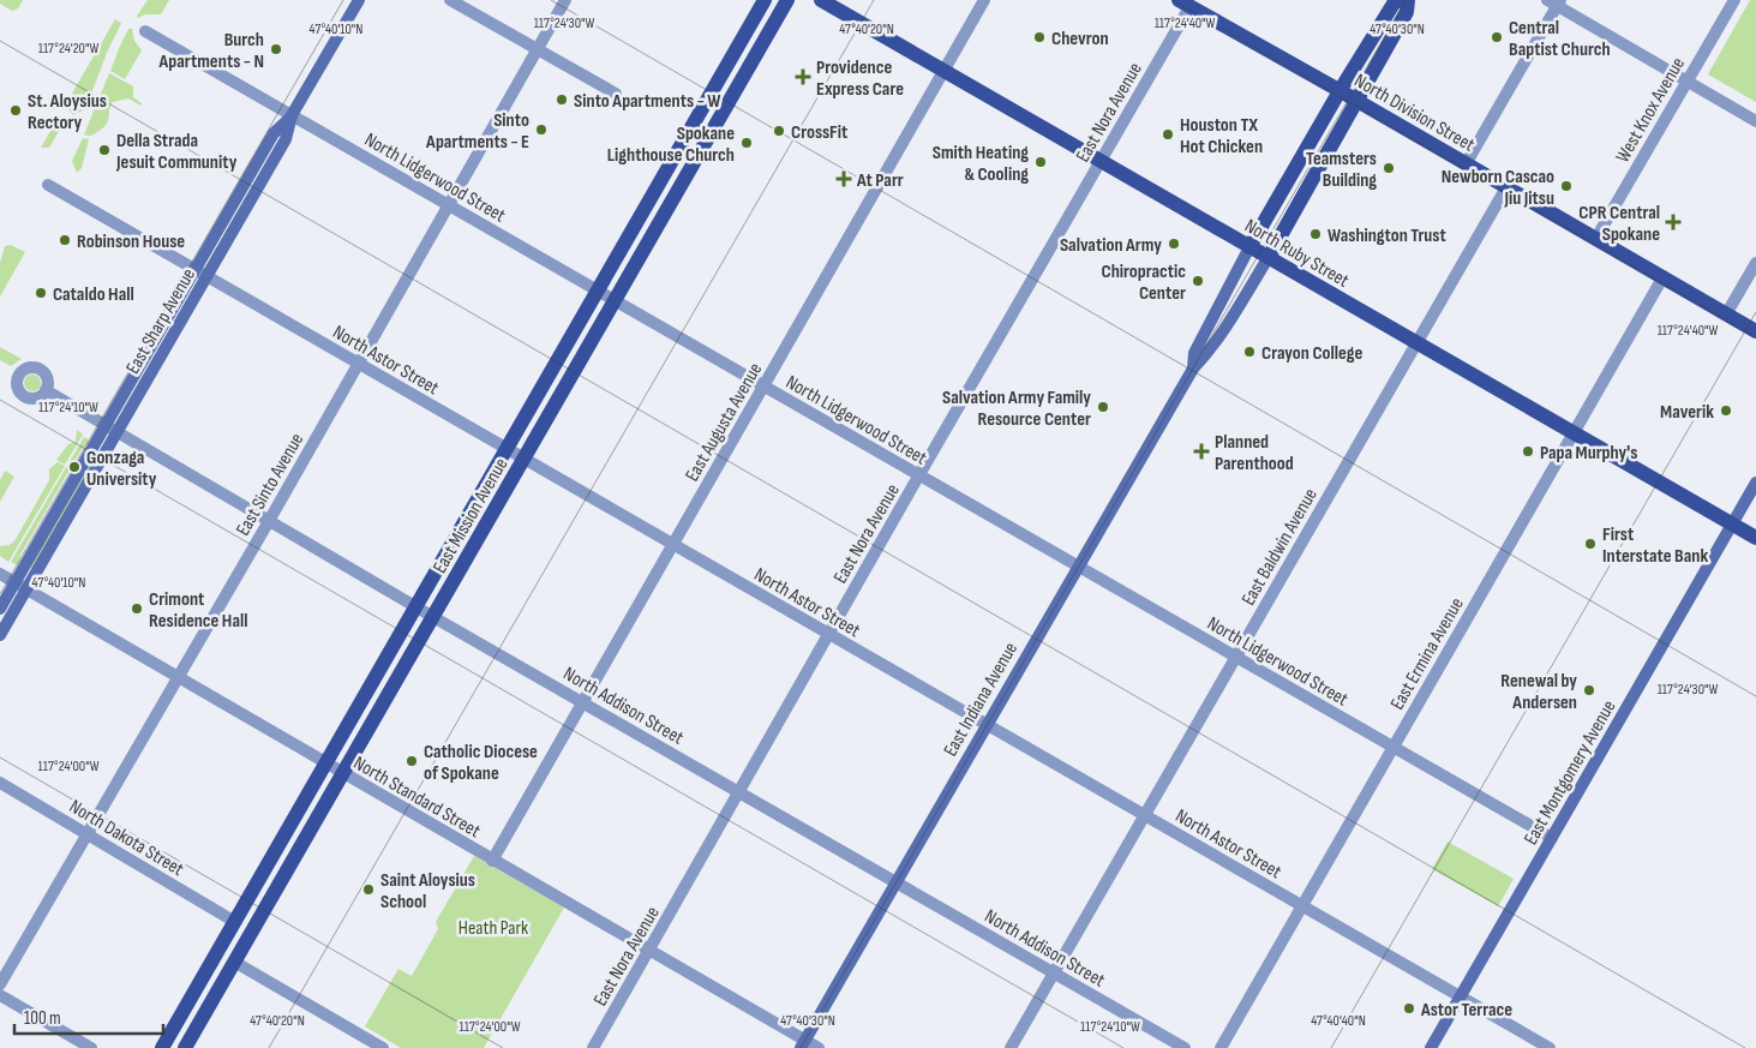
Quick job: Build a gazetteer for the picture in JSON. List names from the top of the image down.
{
  "streets": {
    "main road": [
      "North Division Street",
      "North Ruby Street",
      "East Mission Avenue",
      "East Indiana Avenue"
    ],
    "street": [
      "West Knox Avenue",
      "East Nora Avenue",
      "North Lidgerwood Street",
      "East Sharp Avenue",
      "North Astor Street",
      "East Augusta Avenue",
      "East Sinto Avenue",
      "East Baldwin Avenue",
      "East Ermina Avenue",
      "North Addison Street",
      "East Montgomery Avenue",
      "North Standard Street",
      "North Dakota Street"
    ]
  },
  "crossings": [
    ["West Knox Avenue", "North Division Street"],
    ["East Nora Avenue", "North Division Street"],
    ["East Nora Avenue", "North Lidgerwood Street"],
    ["East Nora Avenue", "North Ruby Street"],
    ["East Nora Avenue", "North Astor Street"],
    ["East Nora Avenue", "North Addison Street"],
    ["East Nora Avenue", "North Standard Street"],
    ["North Division Street", "East Baldwin Avenue"],
    ["North Division Street", "East Ermina Avenue"],
    ["North Division Street", "East Indiana Avenue"],
    ["North Lidgerwood Street", "East Sharp Avenue"],
    ["North Lidgerwood Street", "East Augusta Avenue"],
    ["North Lidgerwood Street", "East Sinto Avenue"],
    ["North Lidgerwood Street", "East Mission Avenue"],
    ["North Lidgerwood Street", "East Baldwin Avenue"],
    ["North Lidgerwood Street", "East Ermina Avenue"],
    ["North Lidgerwood Street", "East Indiana Avenue"],
    ["North Lidgerwood Street", "East Montgomery Avenue"],
    ["North Ruby Street", "East Augusta Avenue"],
    ["North Ruby Street", "East Baldwin Avenue"],
    ["North Ruby Street", "East Ermina Avenue"],
    ["North Ruby Street", "East Indiana Avenue"],
    ["North Ruby Street", "East Montgomery Avenue"],
    ["East Sharp Avenue", "North Astor Street"],
    ["East Sharp Avenue", "North Addison Street"],
    ["East Sharp Avenue", "North Standard Street"],
    ["North Astor Street", "East Augusta Avenue"],
    ["North Astor Street", "East Sinto Avenue"],
    ["North Astor Street", "East Mission Avenue"],
    ["North Astor Street", "East Baldwin Avenue"],
    ["North Astor Street", "East Ermina Avenue"],
    ["North Astor Street", "East Indiana Avenue"],
    ["North Astor Street", "East Montgomery Avenue"],
    ["East Augusta Avenue", "North Addison Street"],
    ["East Augusta Avenue", "North Standard Street"],
    ["East Sinto Avenue", "North Addison Street"],
    ["East Sinto Avenue", "North Standard Street"],
    ["East Sinto Avenue", "North Dakota Street"],
    ["East Mission Avenue", "North Addison Street"],
    ["East Mission Avenue", "North Standard Street"],
    ["East Mission Avenue", "North Dakota Street"],
    ["East Baldwin Avenue", "North Addison Street"],
    ["East Indiana Avenue", "North Addison Street"],
    ["East Indiana Avenue", "North Standard Street"]
  ],
  "parks": ["Heath Park"],
  "places": {
    "other": [
      "Chevron",
      "Central Baptist Church",
      "Burch Apartments - N",
      "Sinto Apartments - W",
      "St. Aloysius Rectory",
      "Sinto Apartments - E",
      "CrossFit",
      "Houston TX Hot Chicken",
      "Spokane Lighthouse Church",
      "Della Strada Jesuit Community",
      "Smith Heating & Cooling",
      "Teamsters Building",
      "Newborn Cascao Jiu Jitsu",
      "Washington Trust",
      "Robinson House",
      "Salvation Army",
      "Chiropractic Center",
      "Cataldo Hall",
      "Crayon College",
      "Salvation Army Family Resource Center",
      "Maverik",
      "Papa Murphy's",
      "Gonzaga University",
      "First Interstate Bank",
      "Crimont Residence Hall",
      "Renewal by Andersen",
      "Catholic Diocese of Spokane",
      "Saint Aloysius School",
      "Astor Terrace"
    ],
    "health": [
      "Providence Express Care",
      "At Parr",
      "CPR Central Spokane",
      "Planned Parenthood"
    ]
  },
  "scale_bar": "100 m",
  "coordinates": [
    "117°24'30\"W",
    "117°24'40\"W",
    "47°40'10\"N",
    "47°40'20\"N",
    "47°40'30\"N",
    "117°24'20\"W",
    "117°24'10\"W",
    "117°24'00\"W",
    "47°40'40\"N"
  ]
}
